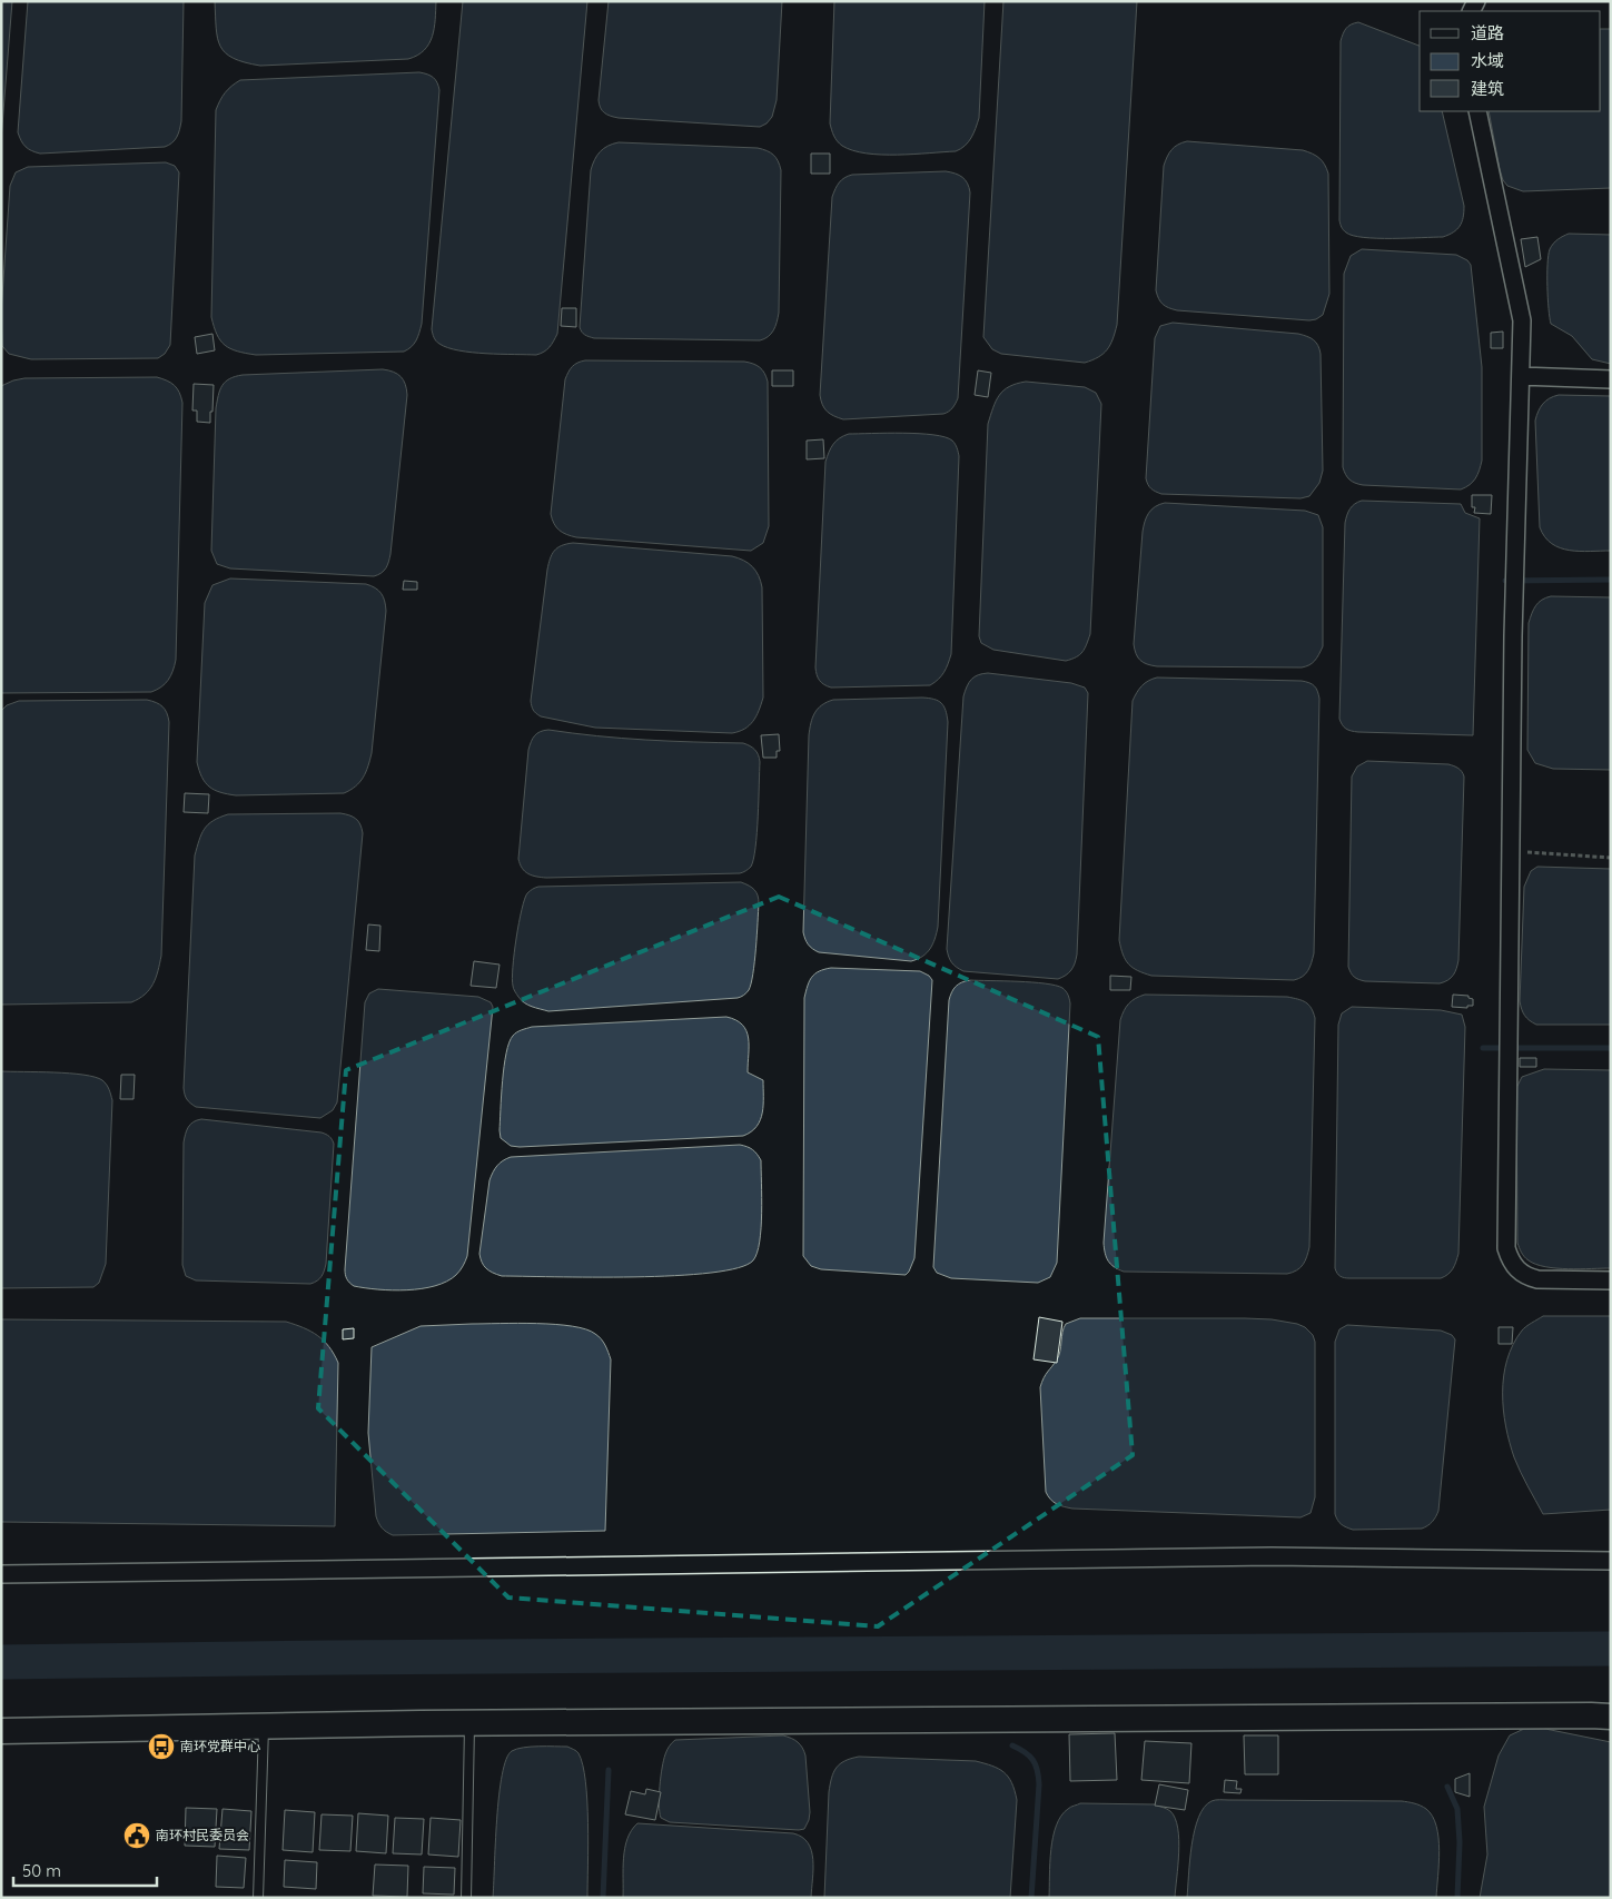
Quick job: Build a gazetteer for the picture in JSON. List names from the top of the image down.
{
  "places": {
    "bus stop": ["南环党群中心"],
    "public building": ["南环村民委员会"]
  },
  "legend": ["道路", "水域", "建筑"],
  "scale_bar": "50 m"
}
